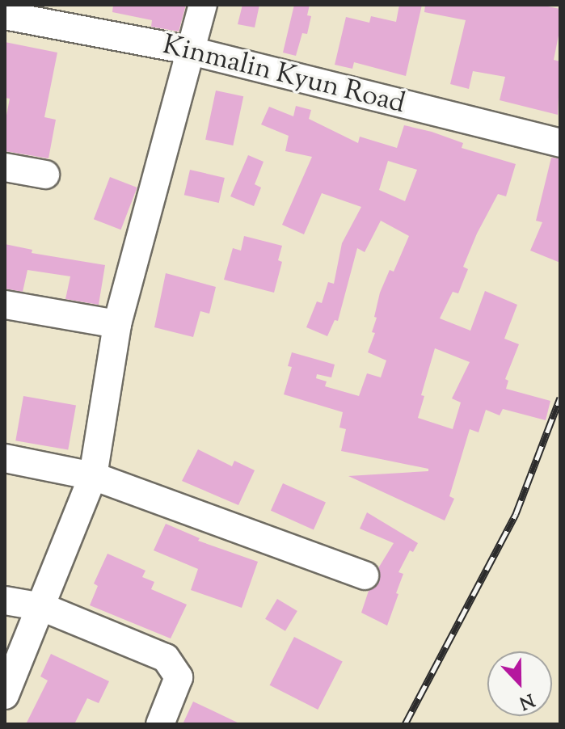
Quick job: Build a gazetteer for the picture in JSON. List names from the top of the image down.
{
  "streets": {
    "street": ["Kinmalin Kyun Road"]
  },
  "north": "bottom"
}
